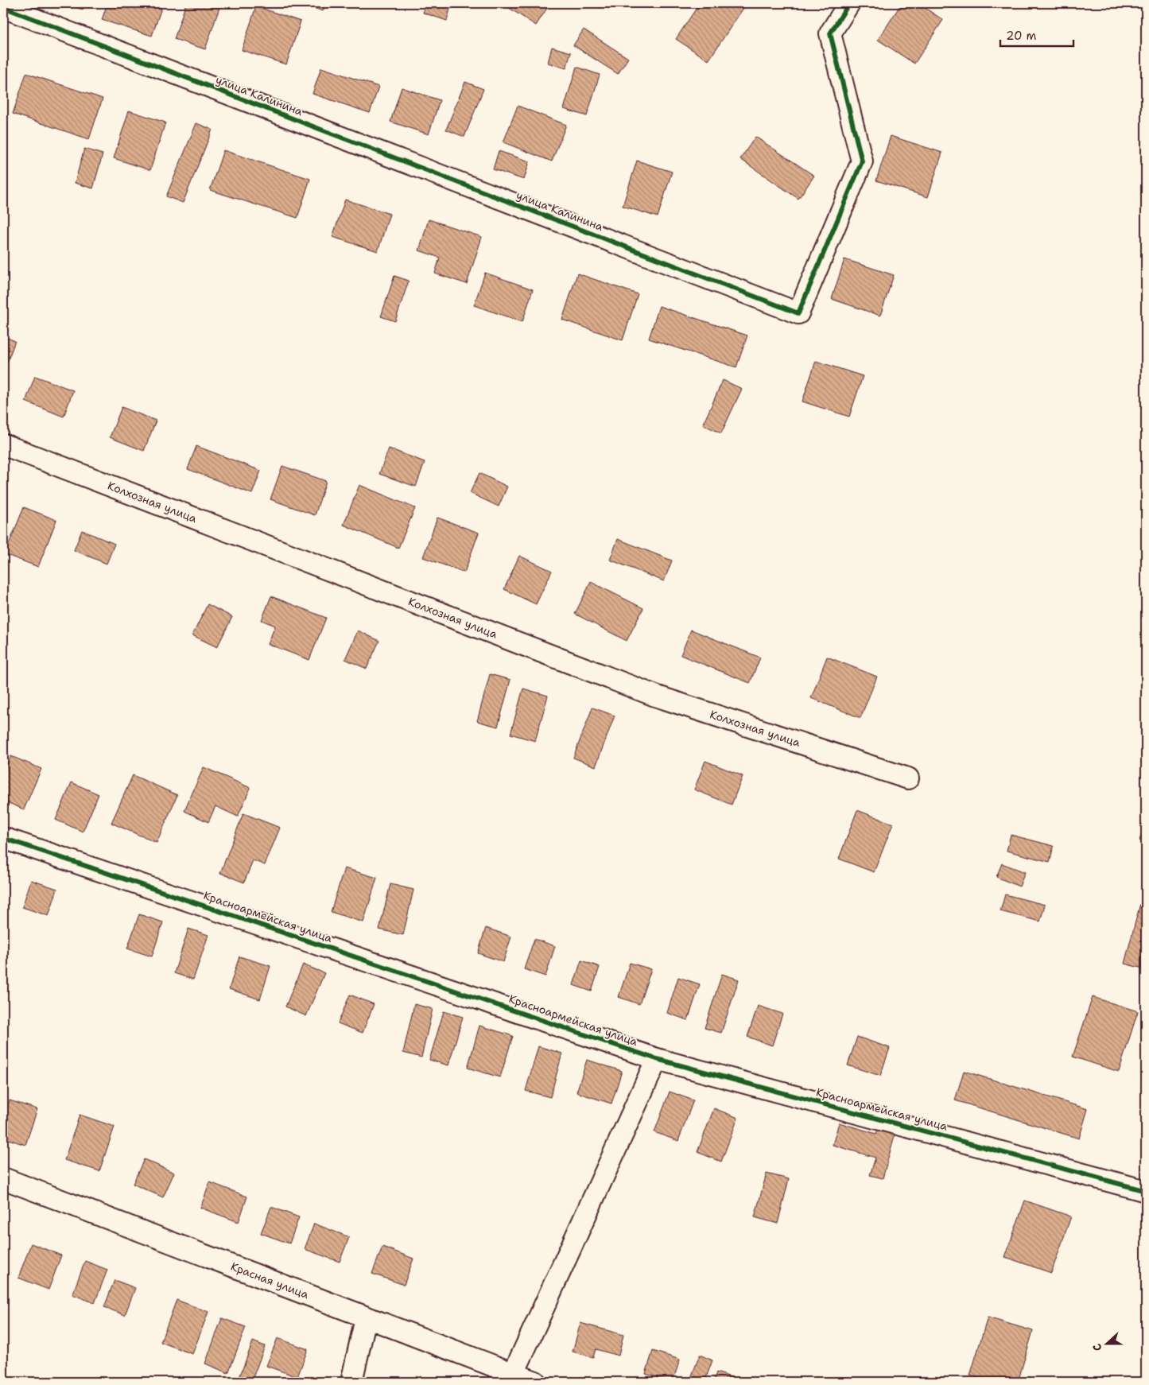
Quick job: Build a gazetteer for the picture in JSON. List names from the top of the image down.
{
  "streets": {
    "street": [
      "улица Калинина",
      "Колхозная улица",
      "Красноармейская улица",
      "Красная улица"
    ]
  },
  "scale_bar": "20 m",
  "north": "left"
}
